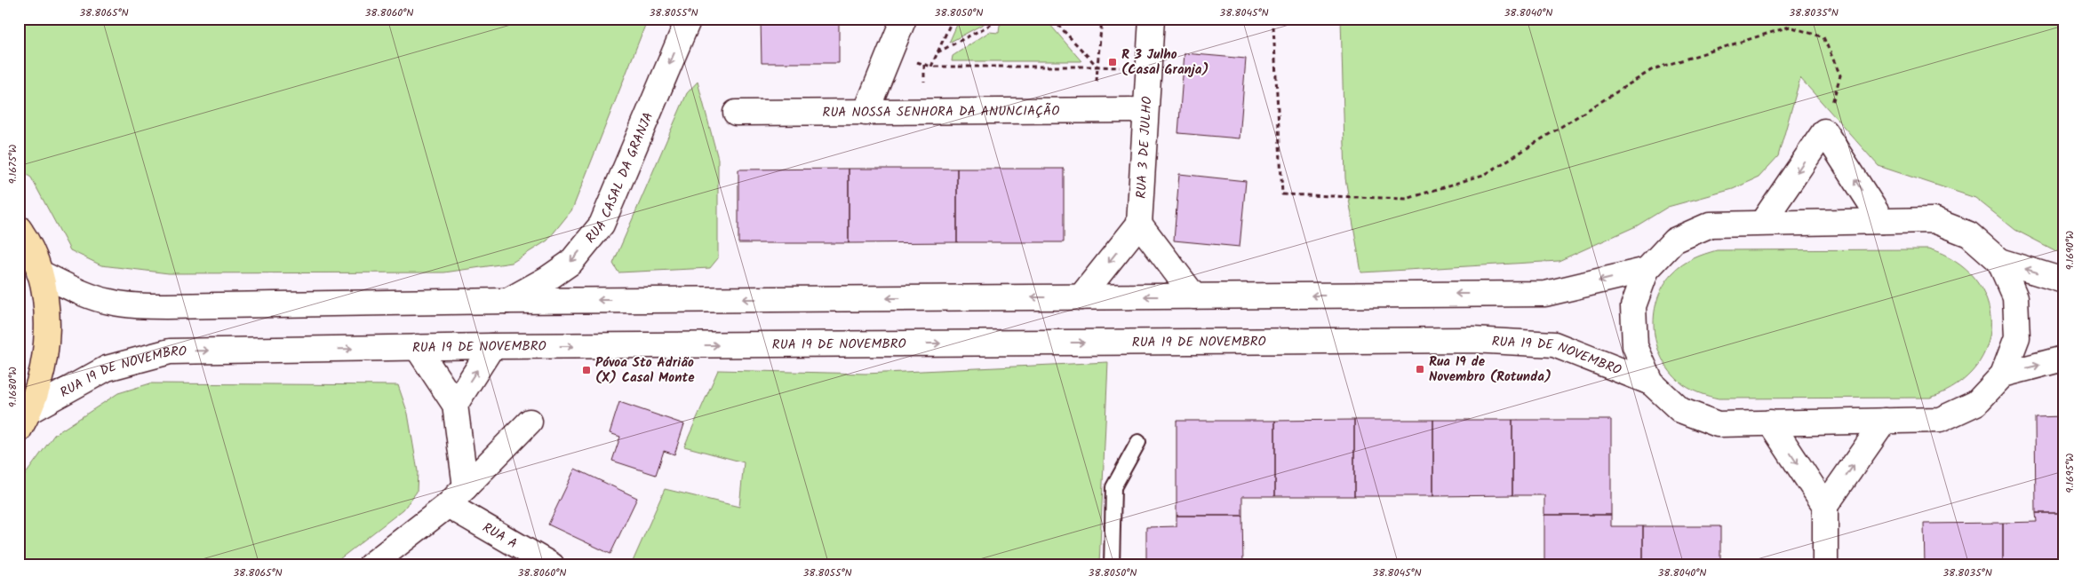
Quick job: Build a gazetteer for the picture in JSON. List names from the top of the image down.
{
  "streets": {
    "street": [
      "RUA NOSSA SENHORA DA ANUNCIAÇÃO",
      "RUA 3 DE JULHO",
      "RUA CASAL DA GRANJA",
      "RUA 19 DE NOVEMBRO",
      "RUA A"
    ]
  },
  "crossings": [
    ["RUA NOSSA SENHORA DA ANUNCIAÇÃO", "RUA 3 DE JULHO"]
  ],
  "one_way": ["RUA CASAL DA GRANJA"],
  "places": {
    "transit": ["R 3 Julho (Casal Granja)", "Rua 19 de Novembro (Rotunda)", "Póvoa Sto Adrião (X) Casal Monte"]
  },
  "coordinates": [
    "38.8065°N",
    "38.8060°N",
    "38.8055°N",
    "38.8050°N",
    "38.8045°N",
    "38.8040°N",
    "38.8035°N",
    "9.1675°W",
    "9.1690°W",
    "9.1680°W",
    "9.1695°W"
  ]
}
